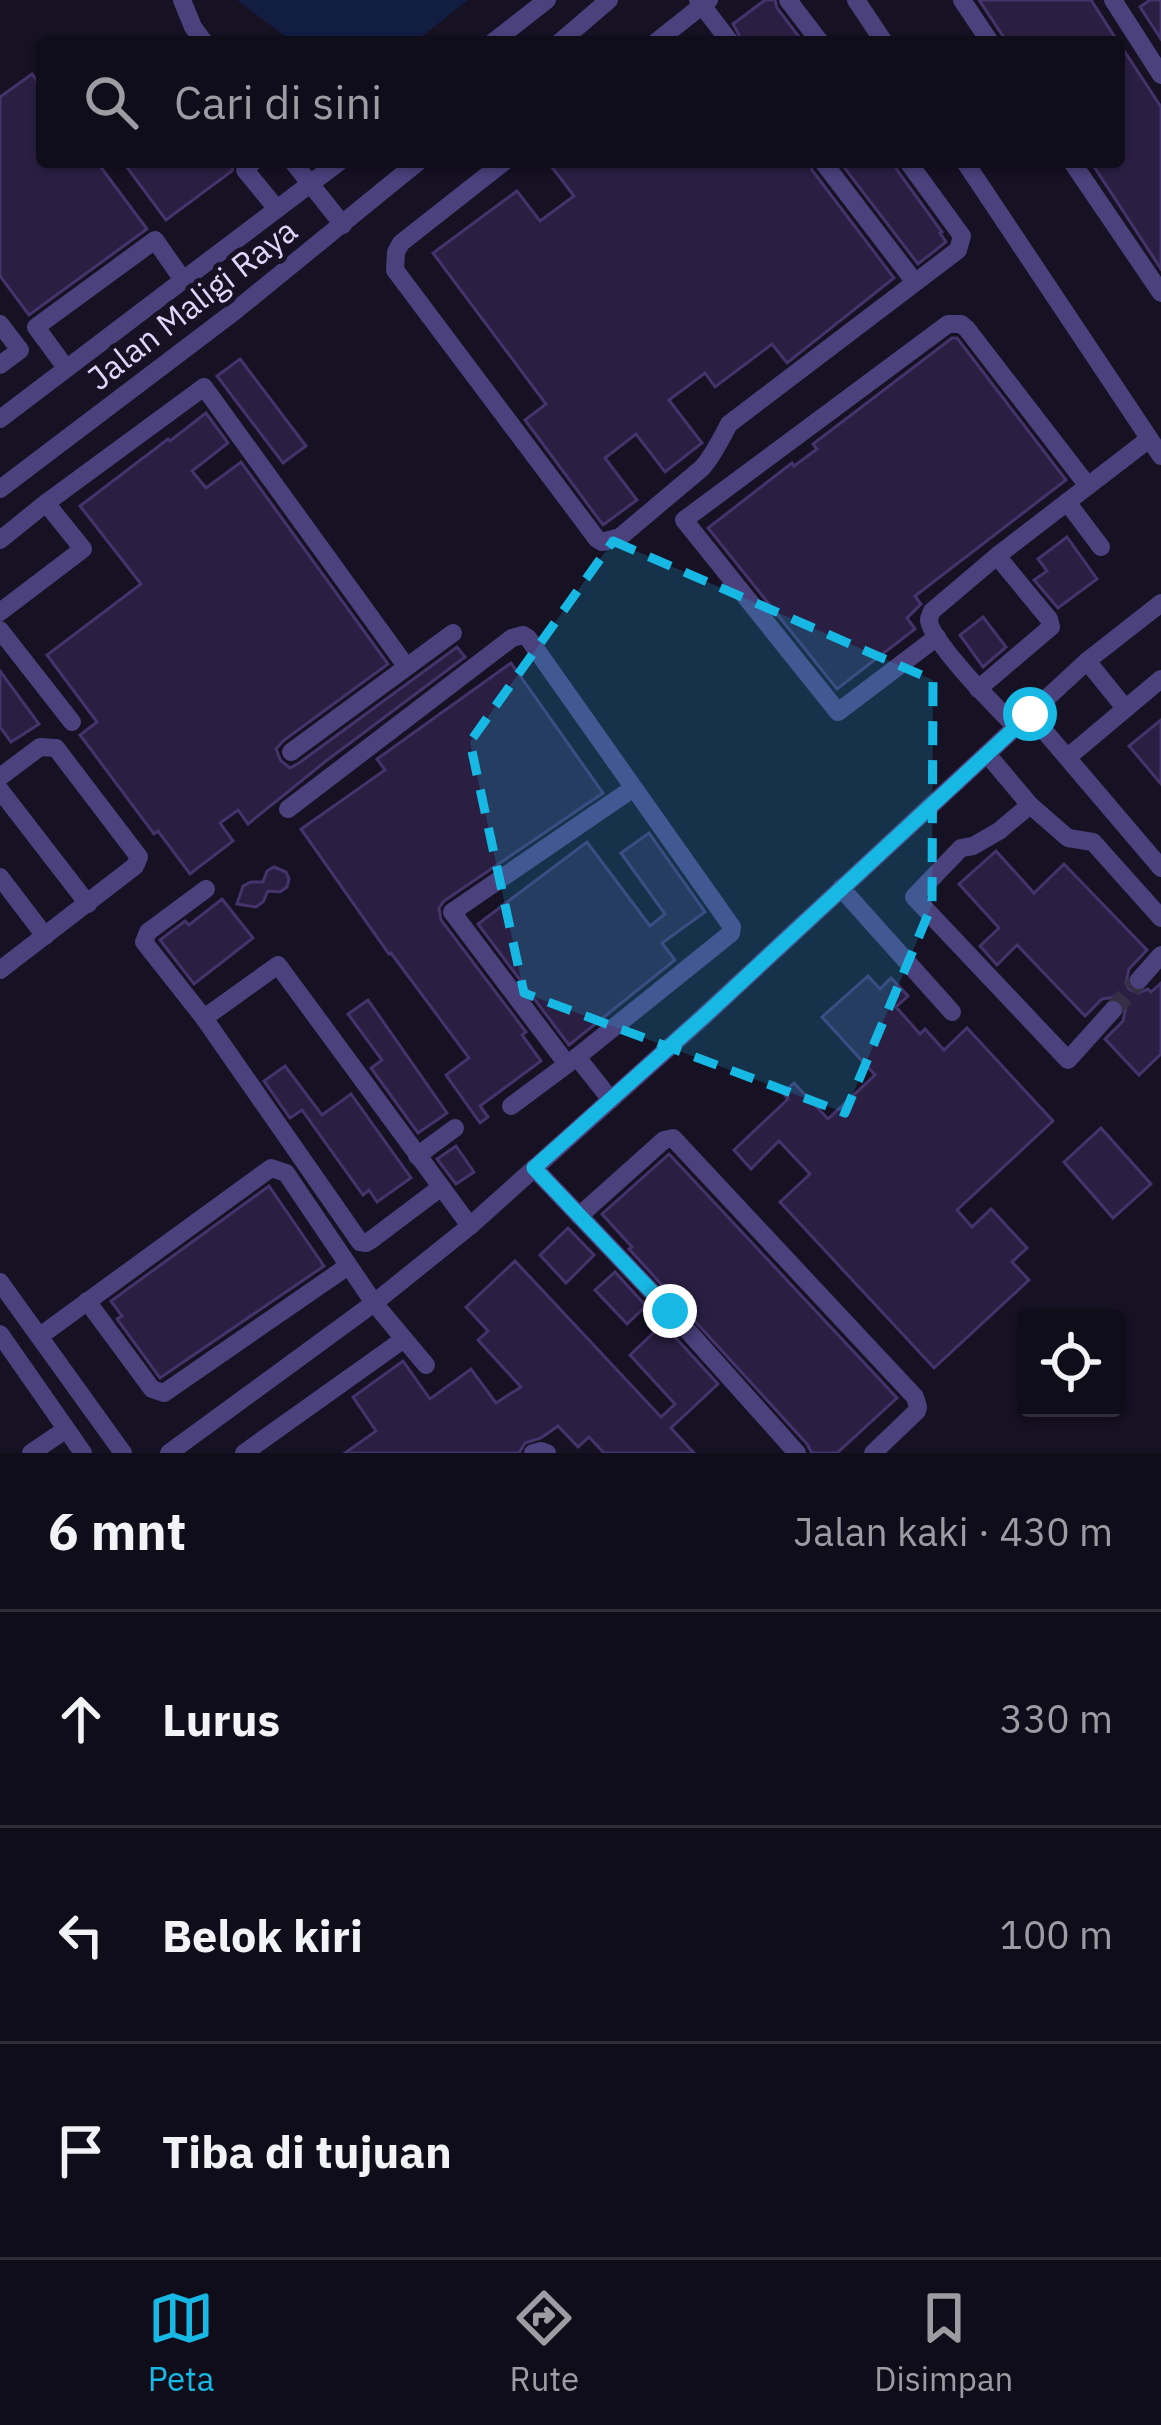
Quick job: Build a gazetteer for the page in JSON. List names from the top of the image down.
{
  "streets": {
    "street": ["Jalan Maligi Raya"]
  },
  "page": {
    "search": "Cari di sini",
    "heading": ["6 mnt", "Jalan kaki · 430 m"],
    "list": [
      ["Lurus", "330 m"],
      ["Belok kiri", "100 m"],
      "Tiba di tujuan"
    ],
    "nav": ["Peta", "Rute", "Disimpan"]
  }
}
